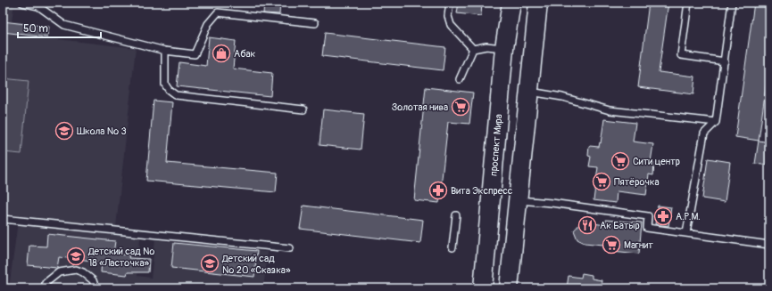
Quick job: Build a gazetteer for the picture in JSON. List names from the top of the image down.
{
  "streets": {
    "main road": ["проспект Мира"]
  },
  "places": {
    "shop": ["Абак"],
    "supermarket": [
      "Золотая нива",
      "Сити центр",
      "Пятёрочка",
      "Магнит"
    ],
    "school or university": ["Школа № 3", "Детский сад № 18 «Ласточка»", "Детский сад № 20 «Сказка»"],
    "pharmacy": ["Вита Экспресс", "А.Р.М."],
    "restaurant": ["Ак Батыр"]
  },
  "scale_bar": "50 m"
}
